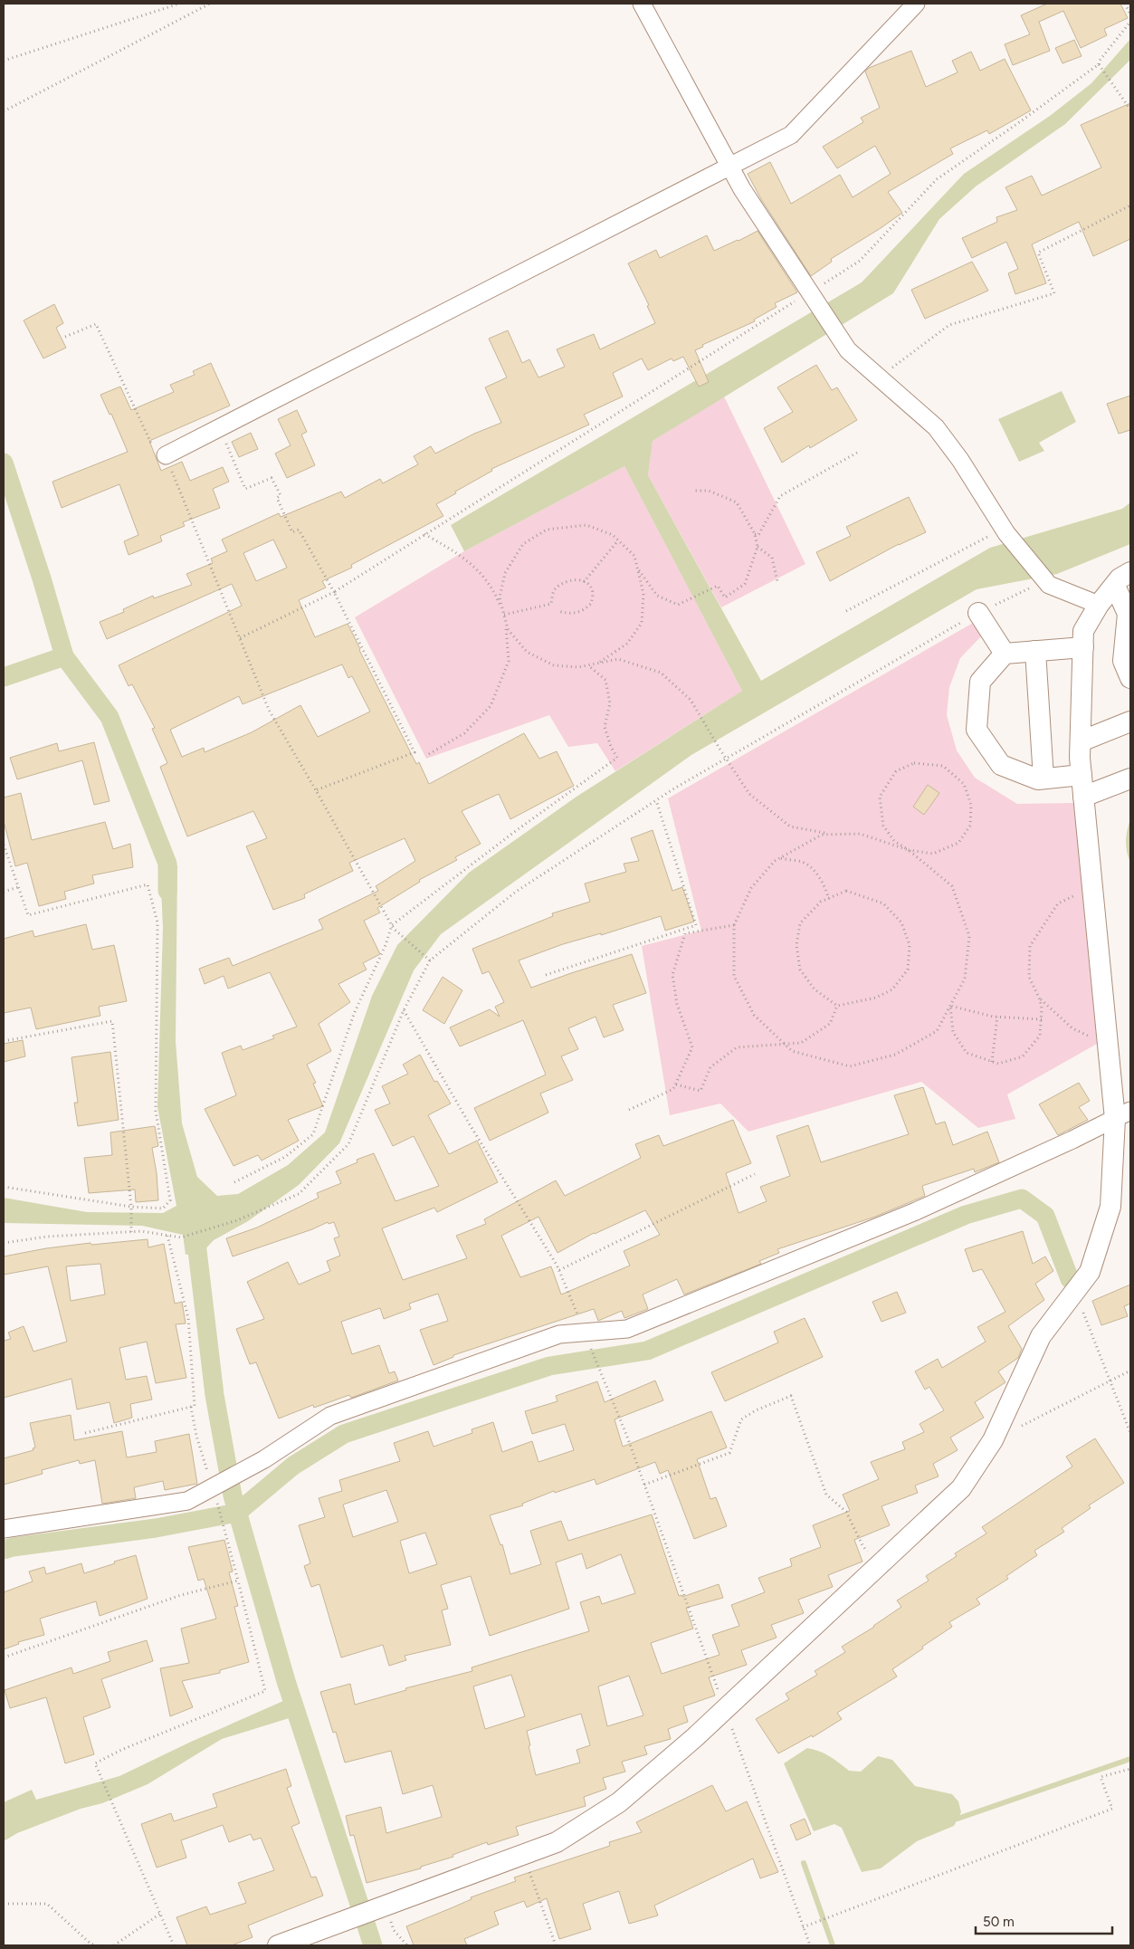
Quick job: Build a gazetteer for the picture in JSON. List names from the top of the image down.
{
  "scale_bar": "50 m"
}
